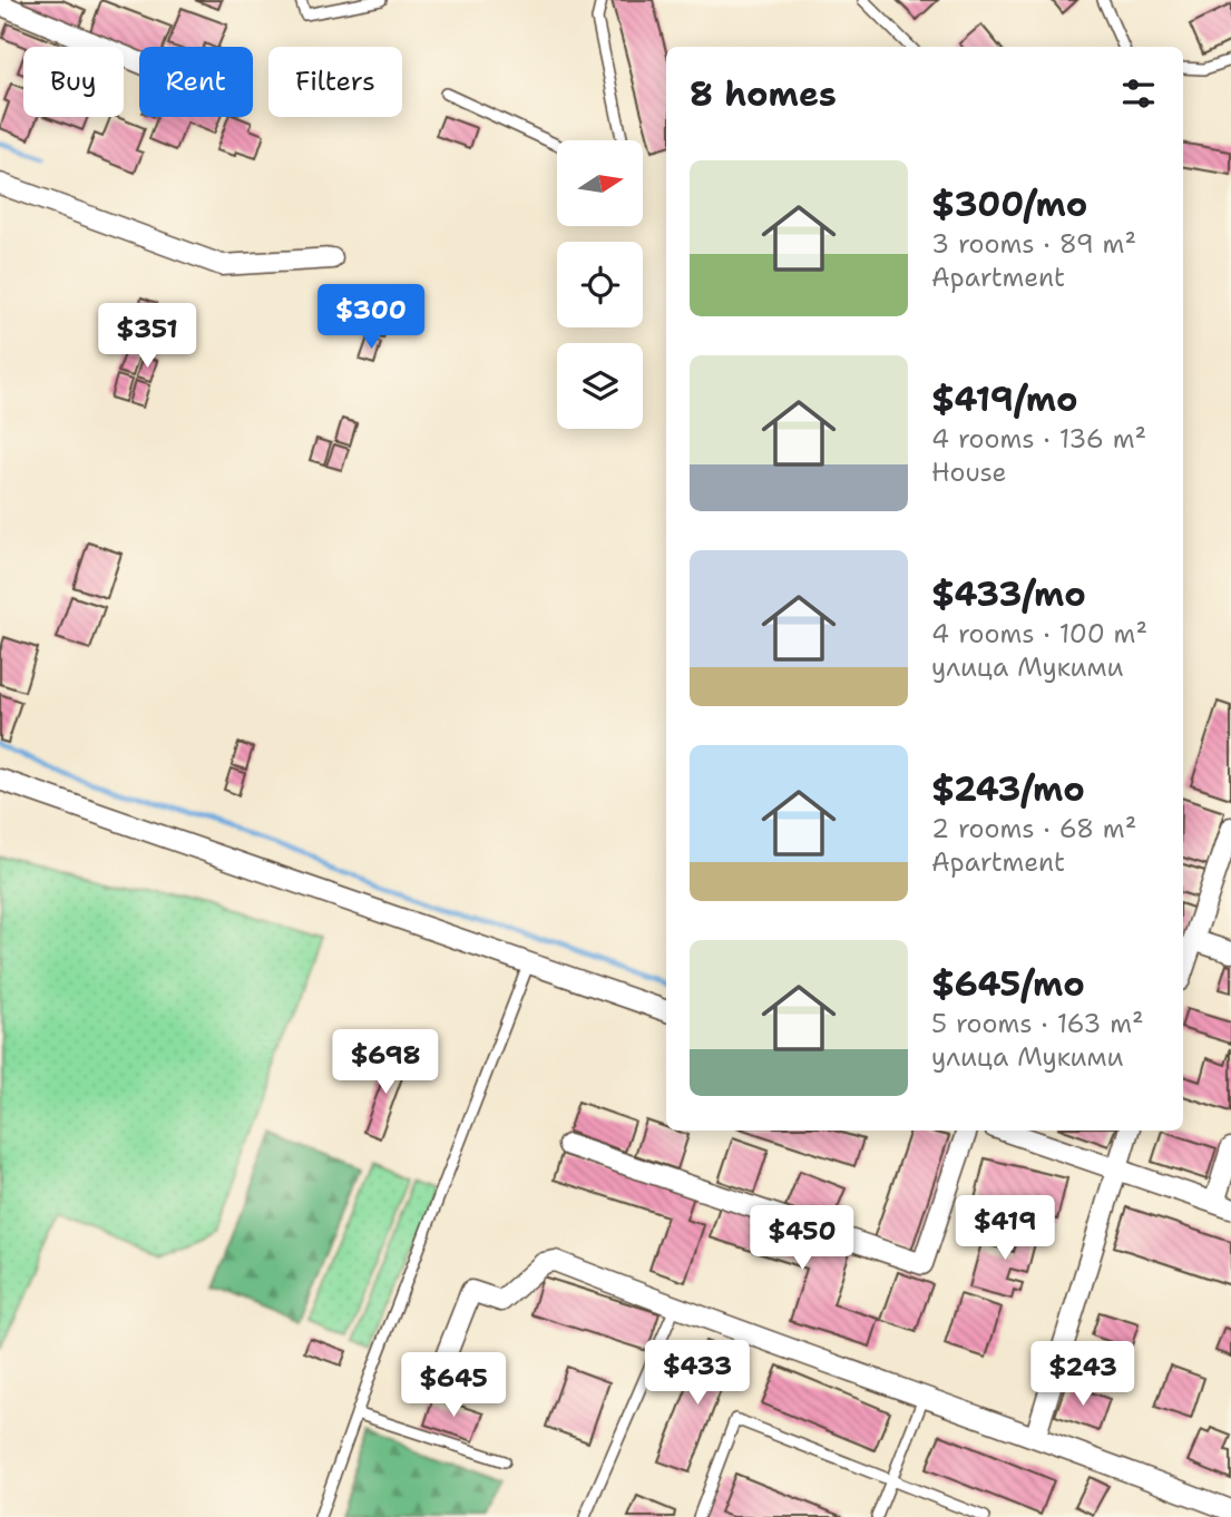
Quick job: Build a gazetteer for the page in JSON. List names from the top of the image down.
{
  "north": "right",
  "page": {
    "chip": ["Buy", "Rent", "Filters"],
    "heading": "8 homes",
    "list": [
      {
        "name": "$300/mo",
        "note": "3 rooms · 89 m² · Apartment"
      },
      {
        "name": "$419/mo",
        "note": "4 rooms · 136 m² · House"
      },
      {
        "name": "$433/mo",
        "note": "4 rooms · 100 m² · улица Мукими"
      },
      {
        "name": "$243/mo",
        "note": "2 rooms · 68 m² · Apartment"
      },
      {
        "name": "$645/mo",
        "note": "5 rooms · 163 m² · улица Мукими"
      }
    ],
    "price": [
      "$300",
      "$351",
      "$698",
      "$419",
      "$450",
      "$433",
      "$243",
      "$645"
    ]
  }
}
